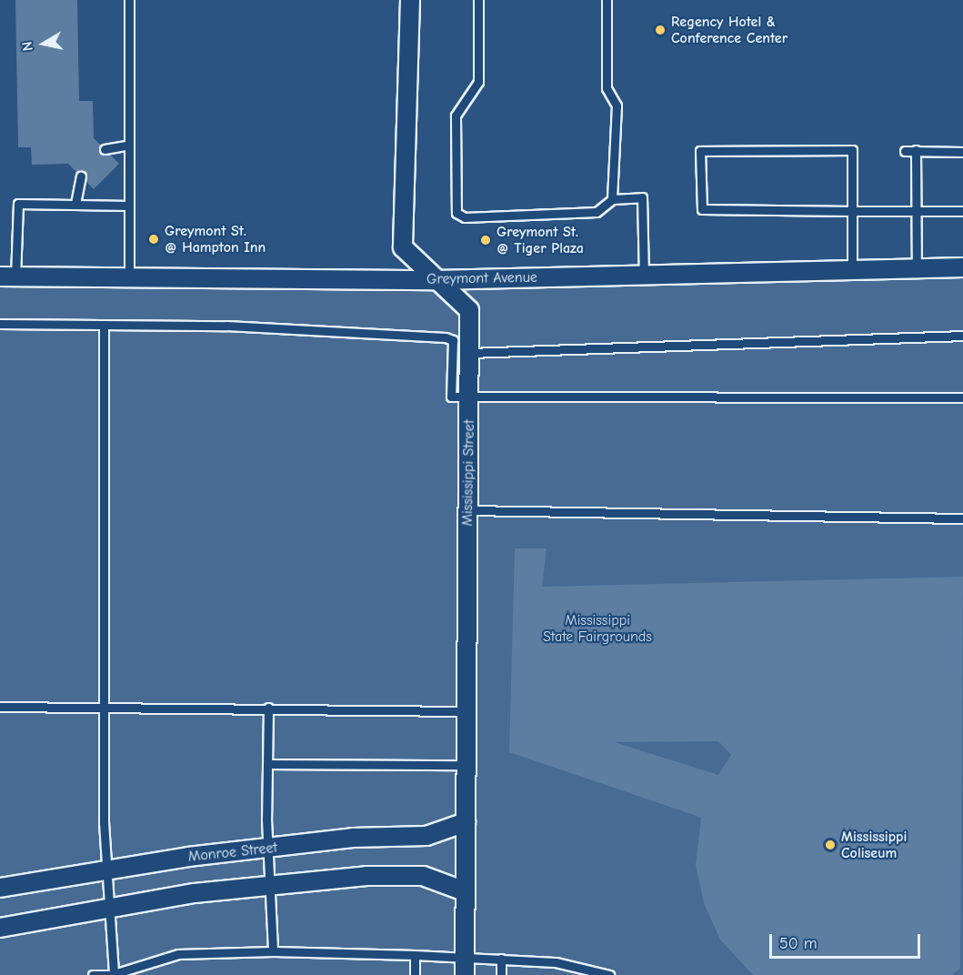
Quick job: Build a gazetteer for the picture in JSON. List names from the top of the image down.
{
  "streets": {
    "street": ["Greymont Avenue", "Mississippi Street", "Monroe Street"]
  },
  "crossings": [
    ["Greymont Avenue", "Mississippi Street"],
    ["Mississippi Street", "Monroe Street"]
  ],
  "parks": ["Mississippi State Fairgrounds"],
  "places": [
    "Regency Hotel & Conference Center",
    "Greymont St. @ Hampton Inn",
    "Greymont St. @ Tiger Plaza",
    "Mississippi Coliseum"
  ],
  "scale_bar": "50 m",
  "north": "left"
}
